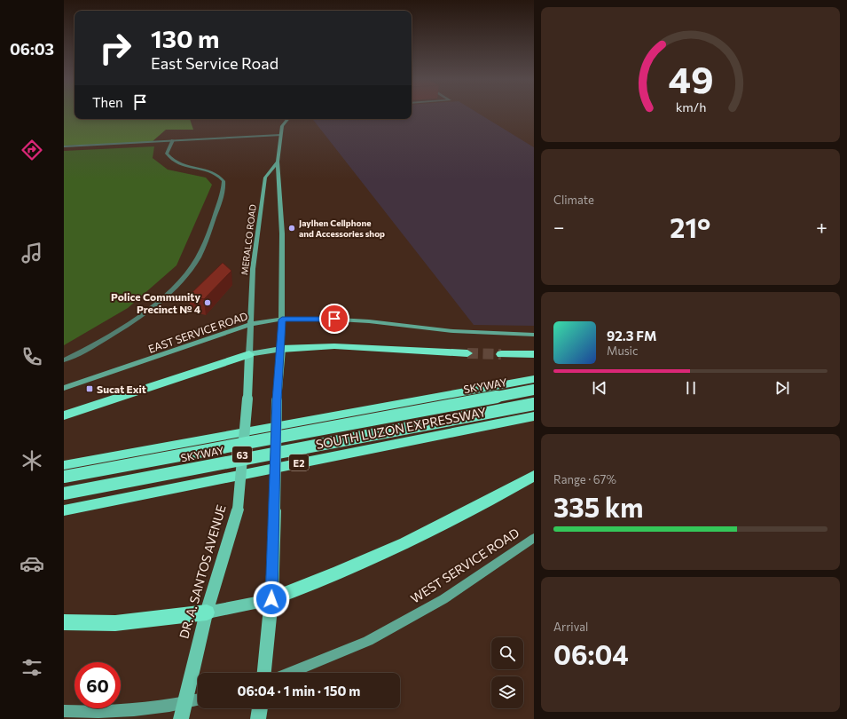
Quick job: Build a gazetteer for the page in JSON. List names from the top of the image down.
{
  "streets": {
    "highway": ["SKYWAY", "SOUTH LUZON EXPRESSWAY", "E2"],
    "main road": [
      "MERALCO ROAD",
      "EAST SERVICE ROAD",
      "63",
      "WEST SERVICE ROAD",
      "DR. A. SANTOS AVENUE"
    ]
  },
  "crossings": [
    ["MERALCO ROAD", "EAST SERVICE ROAD"],
    ["MERALCO ROAD", "DR. A. SANTOS AVENUE"],
    ["EAST SERVICE ROAD", "DR. A. SANTOS AVENUE"]
  ],
  "places": {
    "other": ["Jaylhen Cellphone and Accessories shop", "Police Community Precinct № 4"],
    "transit": ["Sucat Exit"]
  },
  "page": {
    "tabs": "06:03",
    "turn": ["130 m", "East Service Road"],
    "then": "Then",
    "tile": [
      "Climate",
      ["Range · 67%", "335 km"],
      ["Arrival", "06:04"]
    ],
    "heat": ["−", "21°", "+"],
    "song": ["92.3 FM", "Music"],
    "limit": "60",
    "trip": "06:04 · 1 min · 150 m",
    "gauge": ["49", "km/h"]
  }
}
